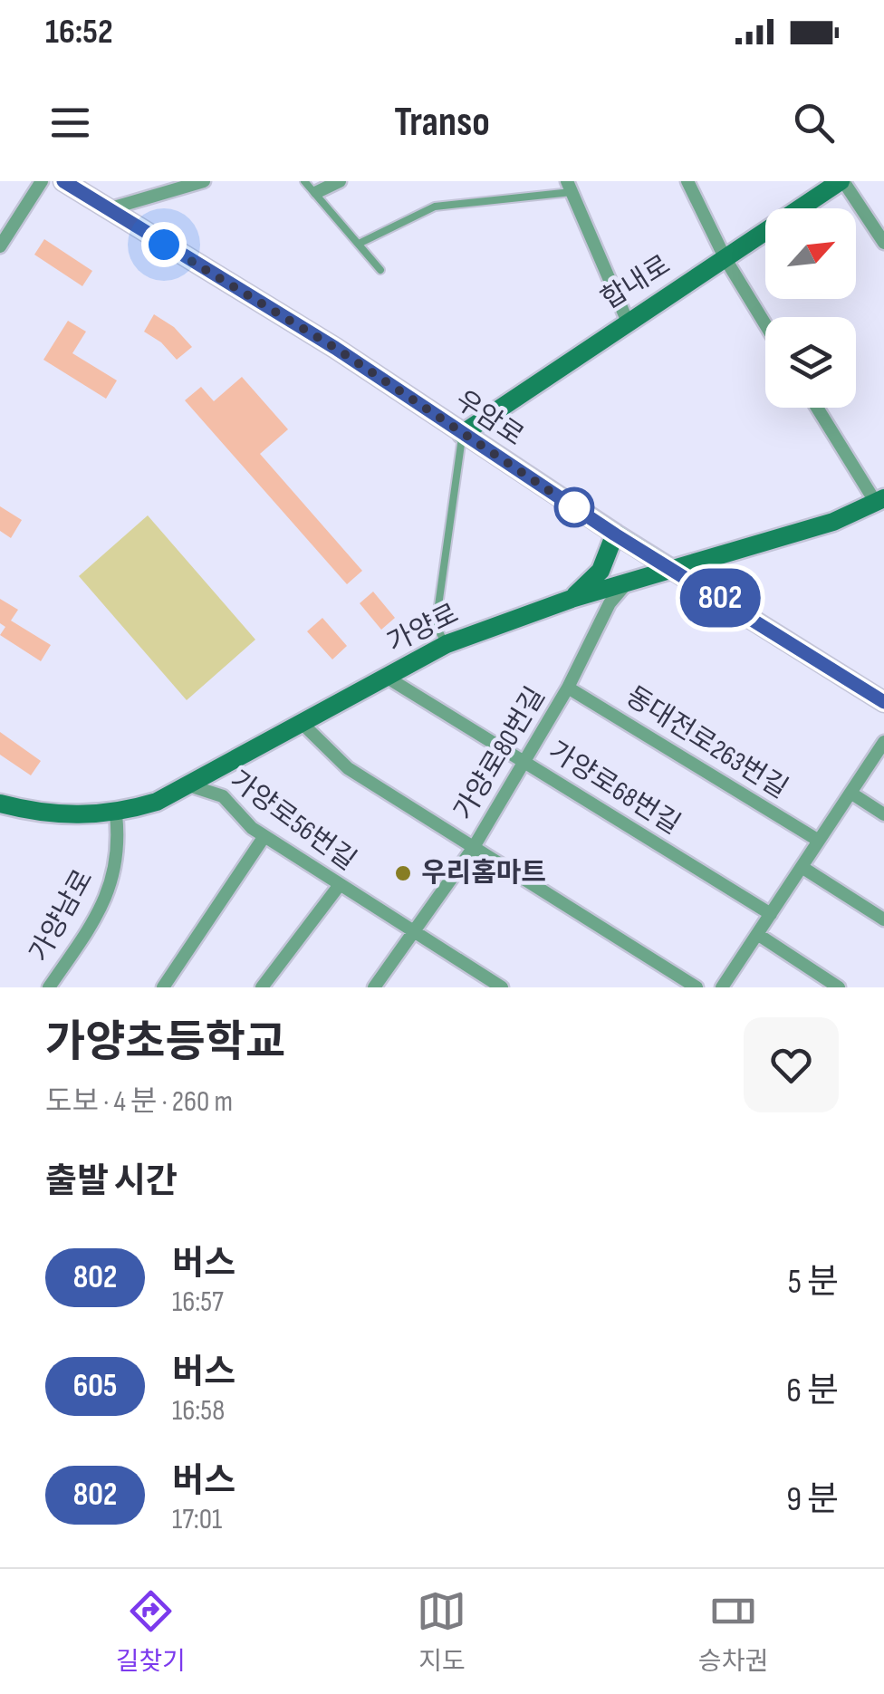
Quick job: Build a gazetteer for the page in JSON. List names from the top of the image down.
{
  "streets": {
    "street": [
      "합내로",
      "우암로",
      "가양로",
      "동대전로263번길",
      "가양로80번길",
      "가양로68번길",
      "가양로56번길",
      "가양남로"
    ]
  },
  "crossings": [
    ["합내로", "우암로"],
    ["우암로", "가양로"],
    ["가양로", "가양로80번길"],
    ["가양로", "가양로68번길"],
    ["가양로", "가양로56번길"],
    ["가양로", "가양남로"],
    ["동대전로263번길", "가양로80번길"],
    ["가양로80번길", "가양로68번길"],
    ["가양로80번길", "가양로56번길"]
  ],
  "places": ["우리홈마트"],
  "lines": ["bus line 802"],
  "north": "top right",
  "page": {
    "status": "16:52",
    "header": "Transo",
    "on_map": "802",
    "heading": [
      ["가양초등학교", "도보 · 4 분 · 260 m"],
      "출발 시간"
    ],
    "list": [
      {
        "mark": "802",
        "name": "버스",
        "note": "16:57",
        "value": "5 분"
      },
      {
        "mark": "605",
        "name": "버스",
        "note": "16:58",
        "value": "6 분"
      },
      {
        "mark": "802",
        "name": "버스",
        "note": "17:01",
        "value": "9 분"
      }
    ],
    "tabs": ["길찾기", "지도", "승차권"]
  }
}
